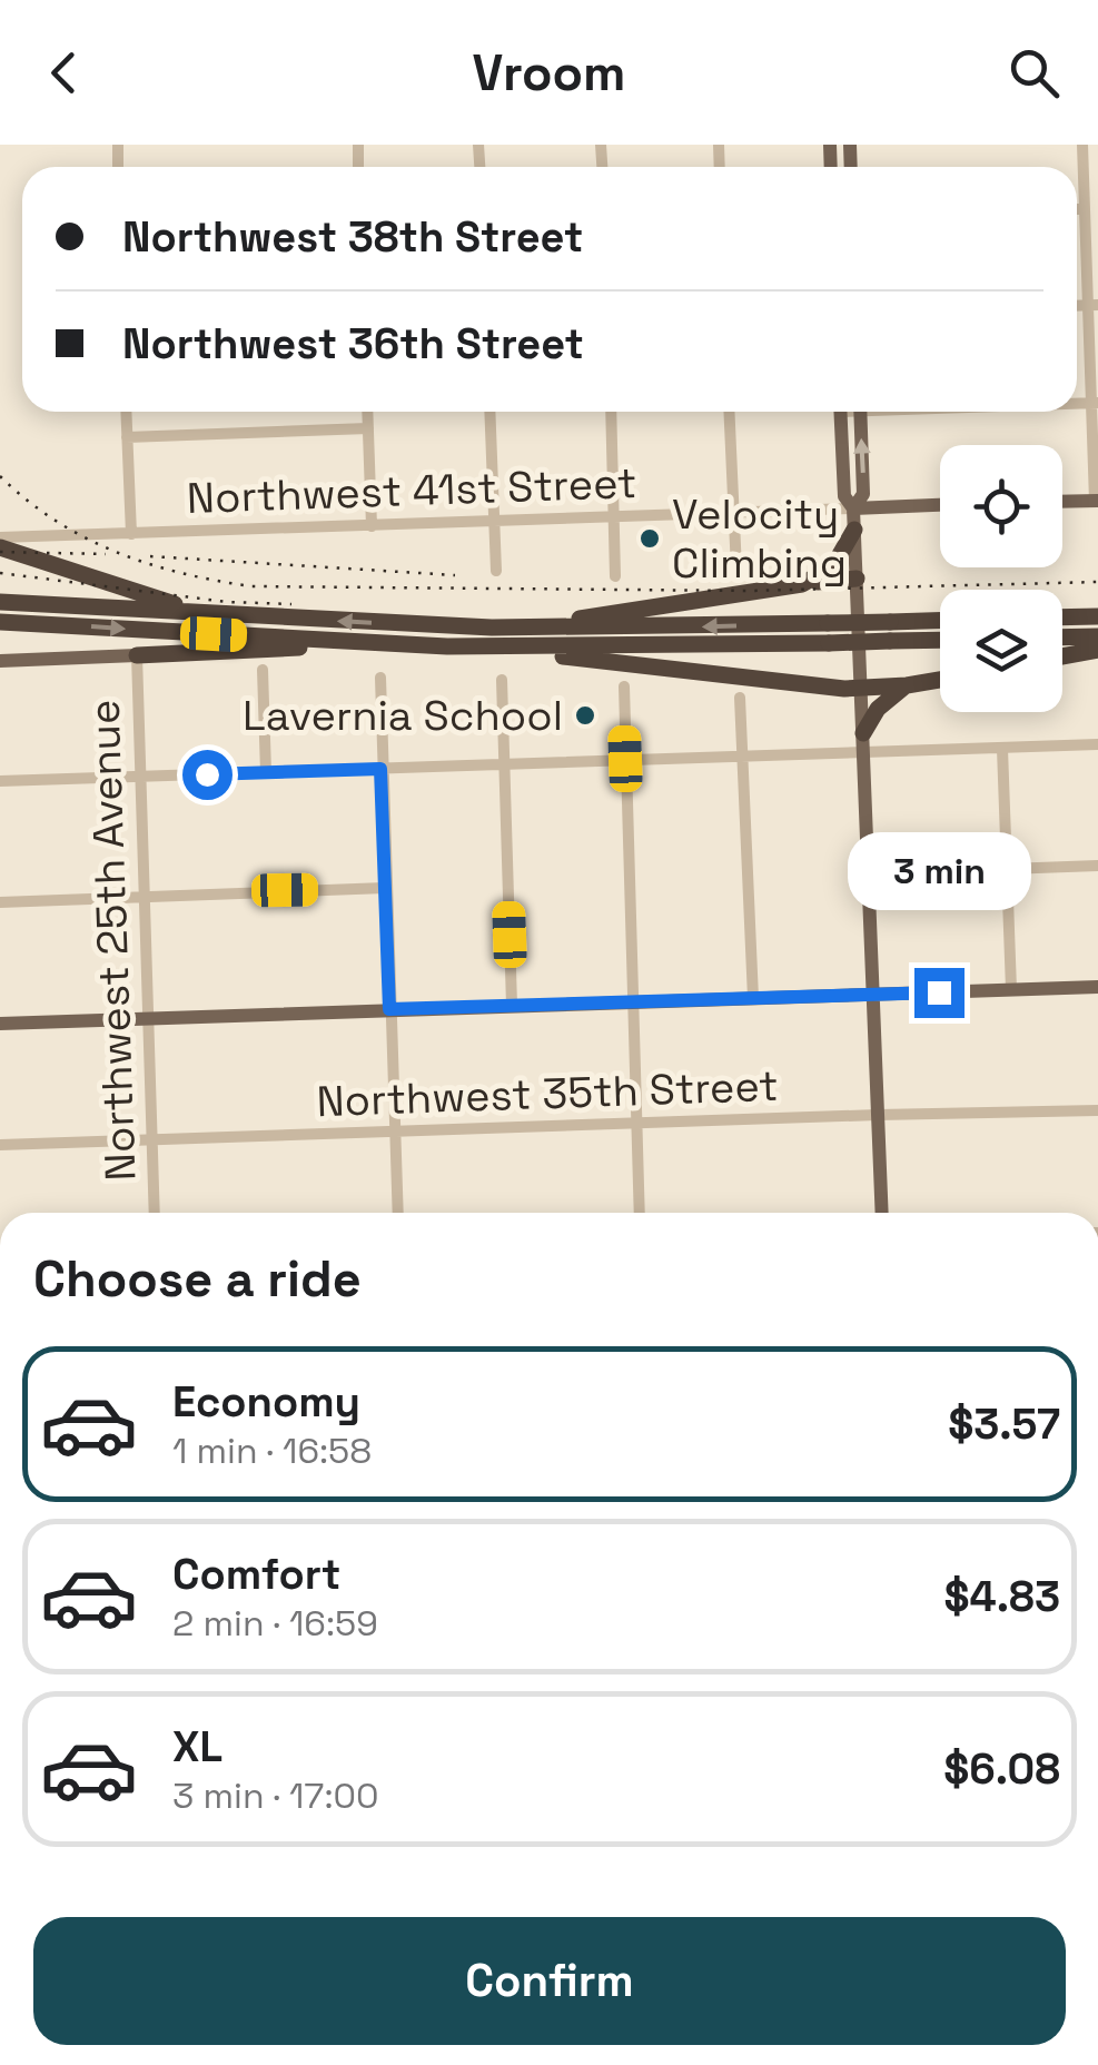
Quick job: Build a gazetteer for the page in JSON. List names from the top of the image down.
{
  "streets": {
    "main road": ["Northwest 41st Street"],
    "street": ["Northwest 25th Avenue", "Northwest 35th Street"]
  },
  "crossings": [
    ["Northwest 25th Avenue", "Northwest 35th Street"]
  ],
  "places": ["Velocity Climbing", "Lavernia School"],
  "page": {
    "header": "Vroom",
    "banner": ["Northwest 38th Street", "Northwest 36th Street"],
    "bubble": "3 min",
    "heading": "Choose a ride",
    "list": [
      {
        "name": "Economy",
        "note": "1 min · 16:58",
        "value": "$3.57"
      },
      {
        "name": "Comfort",
        "note": "2 min · 16:59",
        "value": "$4.83"
      },
      {
        "name": "XL",
        "note": "3 min · 17:00",
        "value": "$6.08"
      }
    ],
    "buttons": "Confirm"
  }
}
